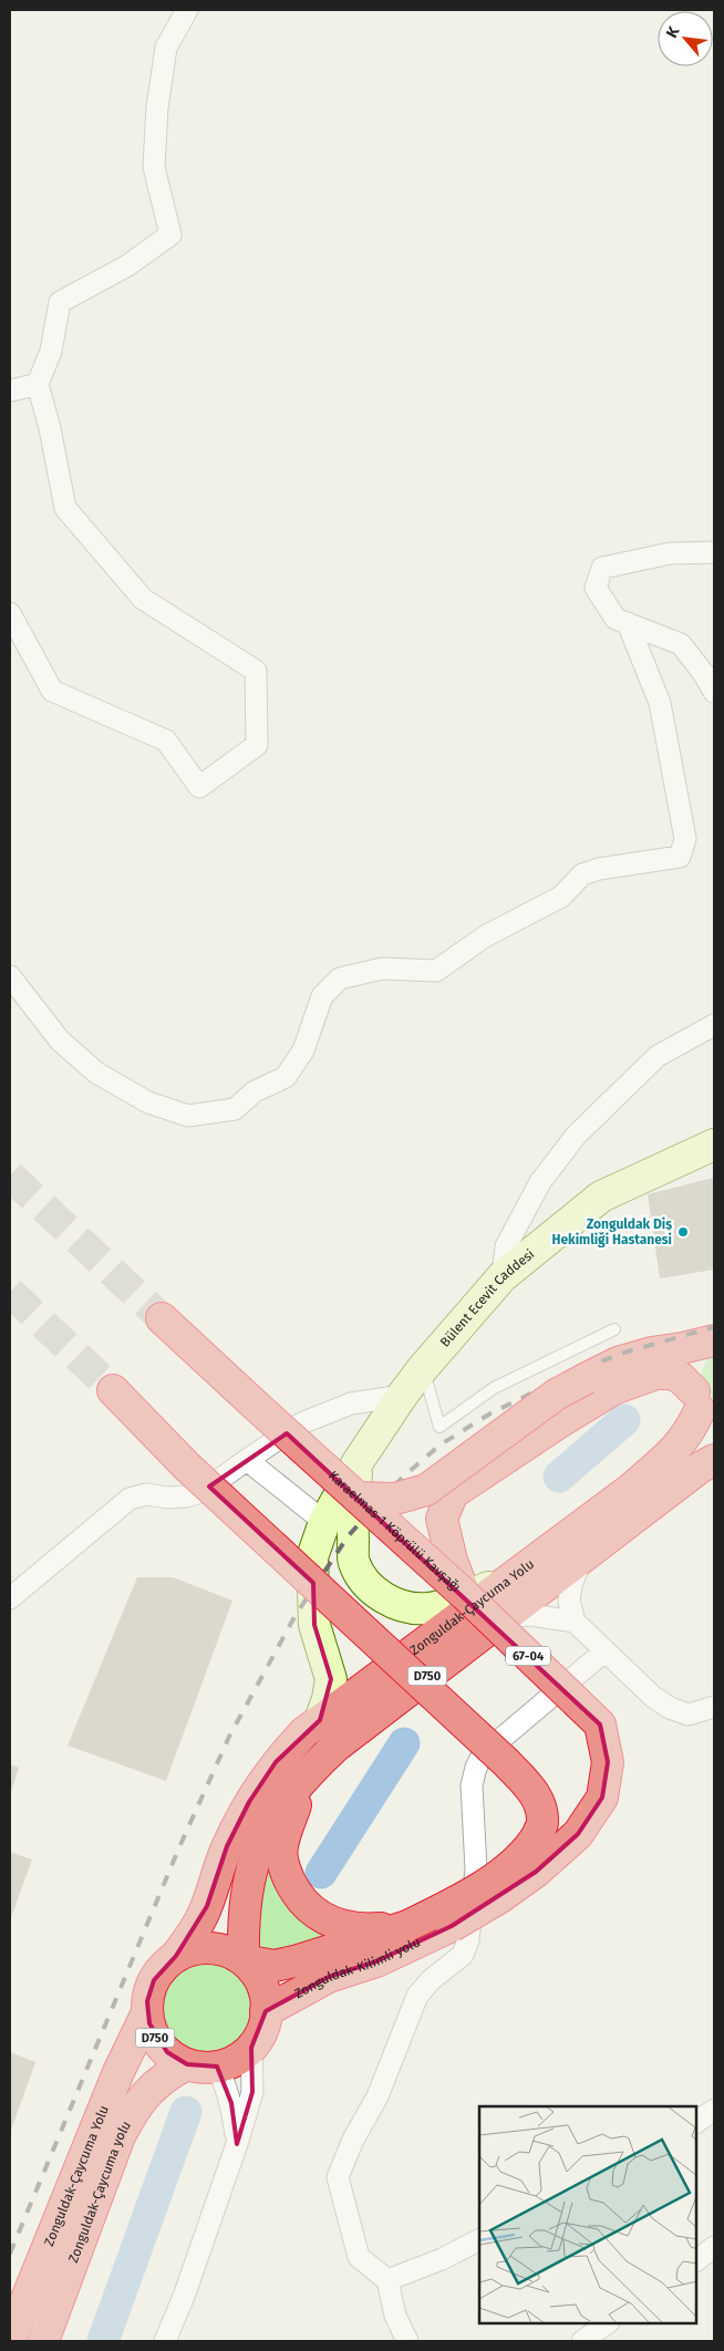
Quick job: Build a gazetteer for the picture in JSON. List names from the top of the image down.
{
  "streets": {
    "highway": [
      "Karaelmas-1 Köprülü Kavşağı",
      "Zonguldak-Çaycuma Yolu",
      "67-04",
      "D750",
      "Zonguldak-Kilimli yolu",
      "Zonguldak-Çaycuma yolu"
    ],
    "main road": ["Bülent Ecevit Caddesi"]
  },
  "crossings": [
    ["Bülent Ecevit Caddesi", "Zonguldak-Çaycuma Yolu"],
    ["Karaelmas-1 Köprülü Kavşağı", "Zonguldak-Kilimli yolu"],
    ["Zonguldak-Çaycuma Yolu", "D750"],
    ["Zonguldak-Çaycuma Yolu", "Zonguldak-Kilimli yolu"],
    ["Zonguldak-Çaycuma Yolu", "Zonguldak-Çaycuma yolu"],
    ["D750", "Zonguldak-Kilimli yolu"],
    ["D750", "Zonguldak-Çaycuma yolu"],
    ["Zonguldak-Kilimli yolu", "Zonguldak-Çaycuma yolu"]
  ],
  "places": ["Zonguldak Diş Hekimliği Hastanesi"],
  "north": "top left"
}
